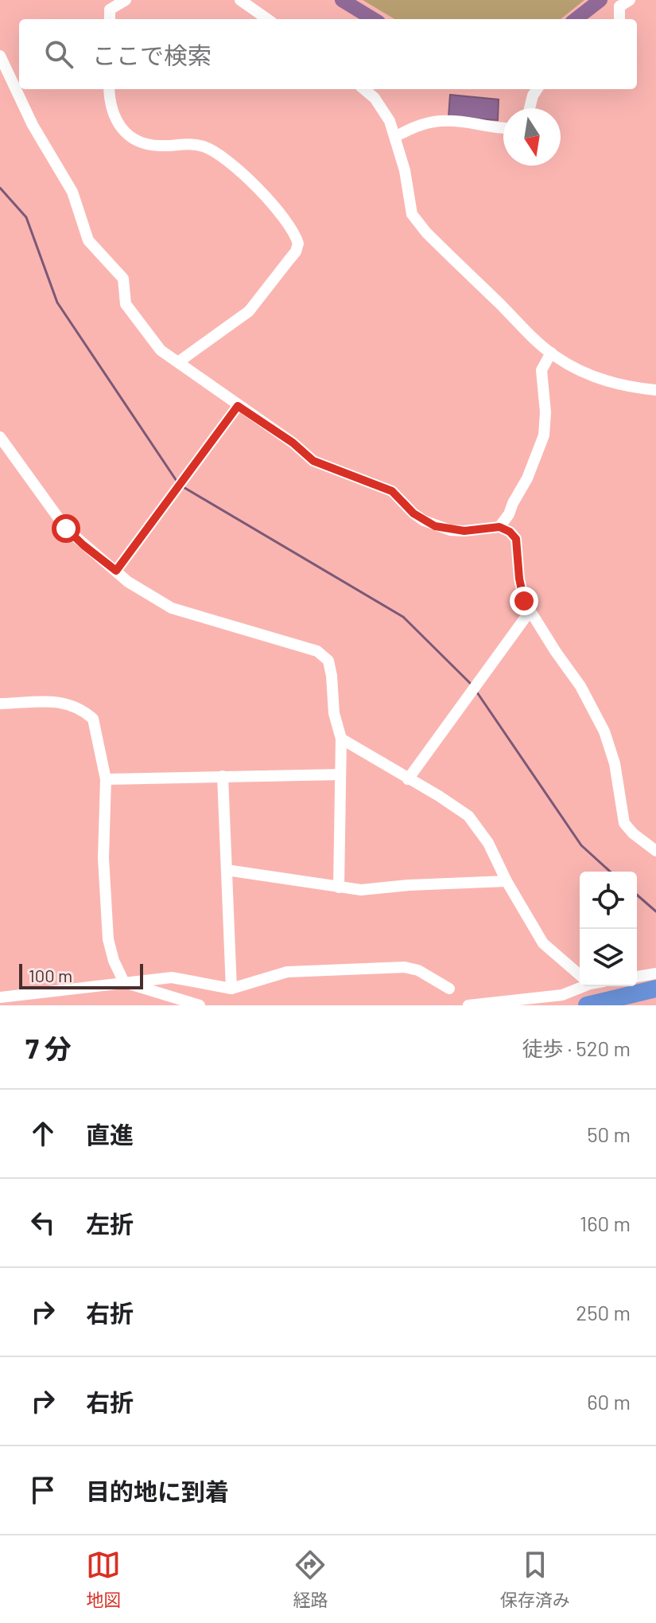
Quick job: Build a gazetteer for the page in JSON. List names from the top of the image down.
{
  "scale_bar": "100 m",
  "north": "bottom",
  "page": {
    "search": "ここで検索",
    "scale": "100 m",
    "heading": ["7 分", "徒歩 · 520 m"],
    "list": [
      ["直進", "50 m"],
      ["左折", "160 m"],
      ["右折", "250 m"],
      ["右折", "60 m"],
      "目的地に到着"
    ],
    "nav": ["地図", "経路", "保存済み"]
  }
}
